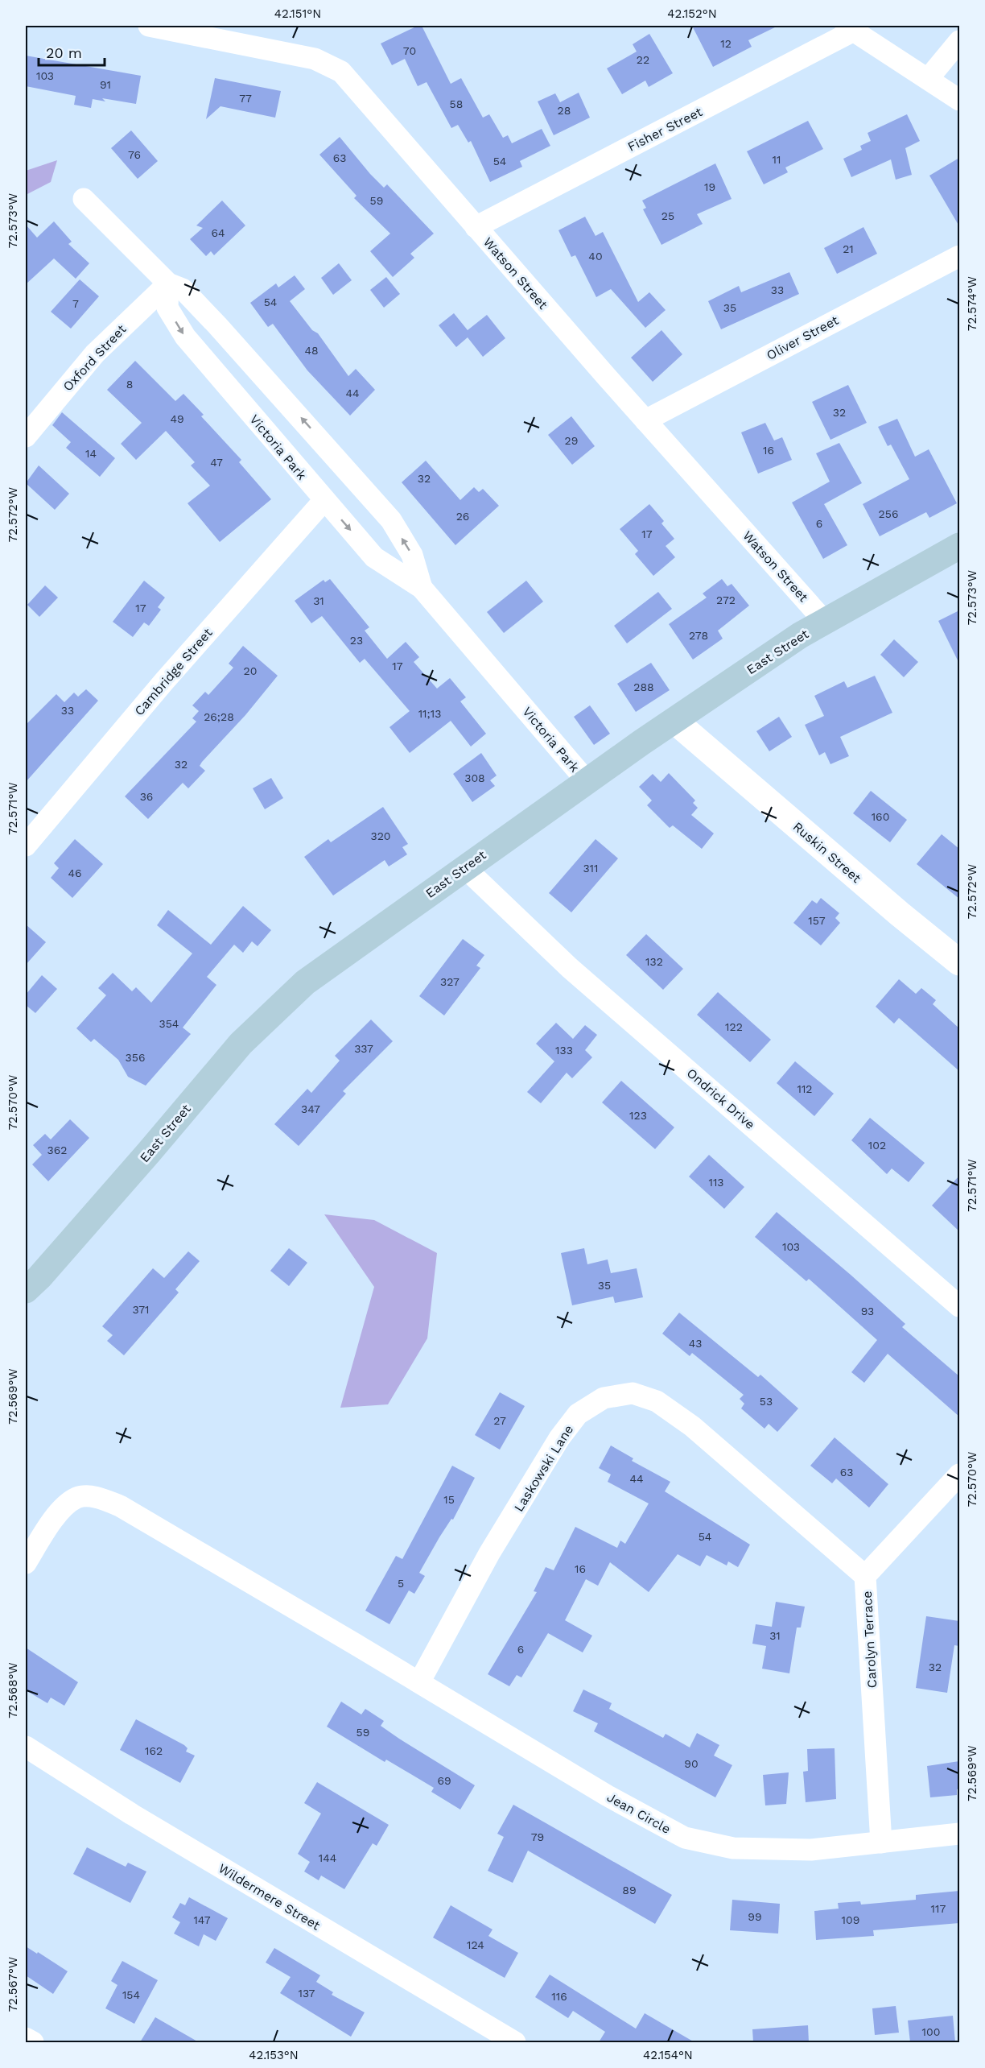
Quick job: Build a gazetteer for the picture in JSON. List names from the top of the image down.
{
  "streets": {
    "main road": ["East Street"],
    "street": [
      "Fisher Street",
      "Watson Street",
      "Oliver Street",
      "Oxford Street",
      "Victoria Park",
      "Cambridge Street",
      "Ruskin Street",
      "Ondrick Drive",
      "Laskowski Lane",
      "Carolyn Terrace",
      "Jean Circle",
      "Wildermere Street"
    ]
  },
  "crossings": [
    ["Fisher Street", "Watson Street"],
    ["Watson Street", "Oliver Street"],
    ["Watson Street", "East Street"],
    ["Oxford Street", "Victoria Park"],
    ["Victoria Park", "East Street"],
    ["Victoria Park", "Cambridge Street"],
    ["East Street", "Ruskin Street"],
    ["East Street", "Ondrick Drive"],
    ["Laskowski Lane", "Carolyn Terrace"],
    ["Laskowski Lane", "Jean Circle"],
    ["Carolyn Terrace", "Jean Circle"]
  ],
  "house_numbers": [
    "12",
    "70",
    "22",
    "103",
    "91",
    "77",
    "58",
    "28",
    "76",
    "63",
    "11",
    "54",
    "19",
    "59",
    "25",
    "64",
    "21",
    "40",
    "33",
    "54",
    "7",
    "35",
    "48",
    "8",
    "44",
    "32",
    "49",
    "29",
    "16",
    "14",
    "47",
    "32",
    "256",
    "26",
    "6",
    "17",
    "272",
    "31",
    "17",
    "278",
    "23",
    "17",
    "20",
    "288",
    "33",
    "11;13",
    "26;28",
    "32",
    "308",
    "36",
    "160",
    "320",
    "311",
    "46",
    "157",
    "132",
    "327",
    "354",
    "122",
    "337",
    "133",
    "356",
    "112",
    "347",
    "123",
    "102",
    "362",
    "113",
    "103",
    "35",
    "371",
    "93",
    "43",
    "53",
    "27",
    "63",
    "44",
    "15",
    "54",
    "16",
    "5",
    "31",
    "6",
    "32",
    "59",
    "162",
    "90",
    "69",
    "79",
    "144",
    "89",
    "117",
    "99",
    "147",
    "109",
    "124",
    "137",
    "154",
    "116",
    "100"
  ],
  "scale_bar": "20 m",
  "coordinates": [
    "42.151°N",
    "42.152°N",
    "72.573°W",
    "72.574°W",
    "72.572°W",
    "72.571°W",
    "72.570°W",
    "72.569°W",
    "72.568°W",
    "72.567°W",
    "42.153°N",
    "42.154°N"
  ]
}
